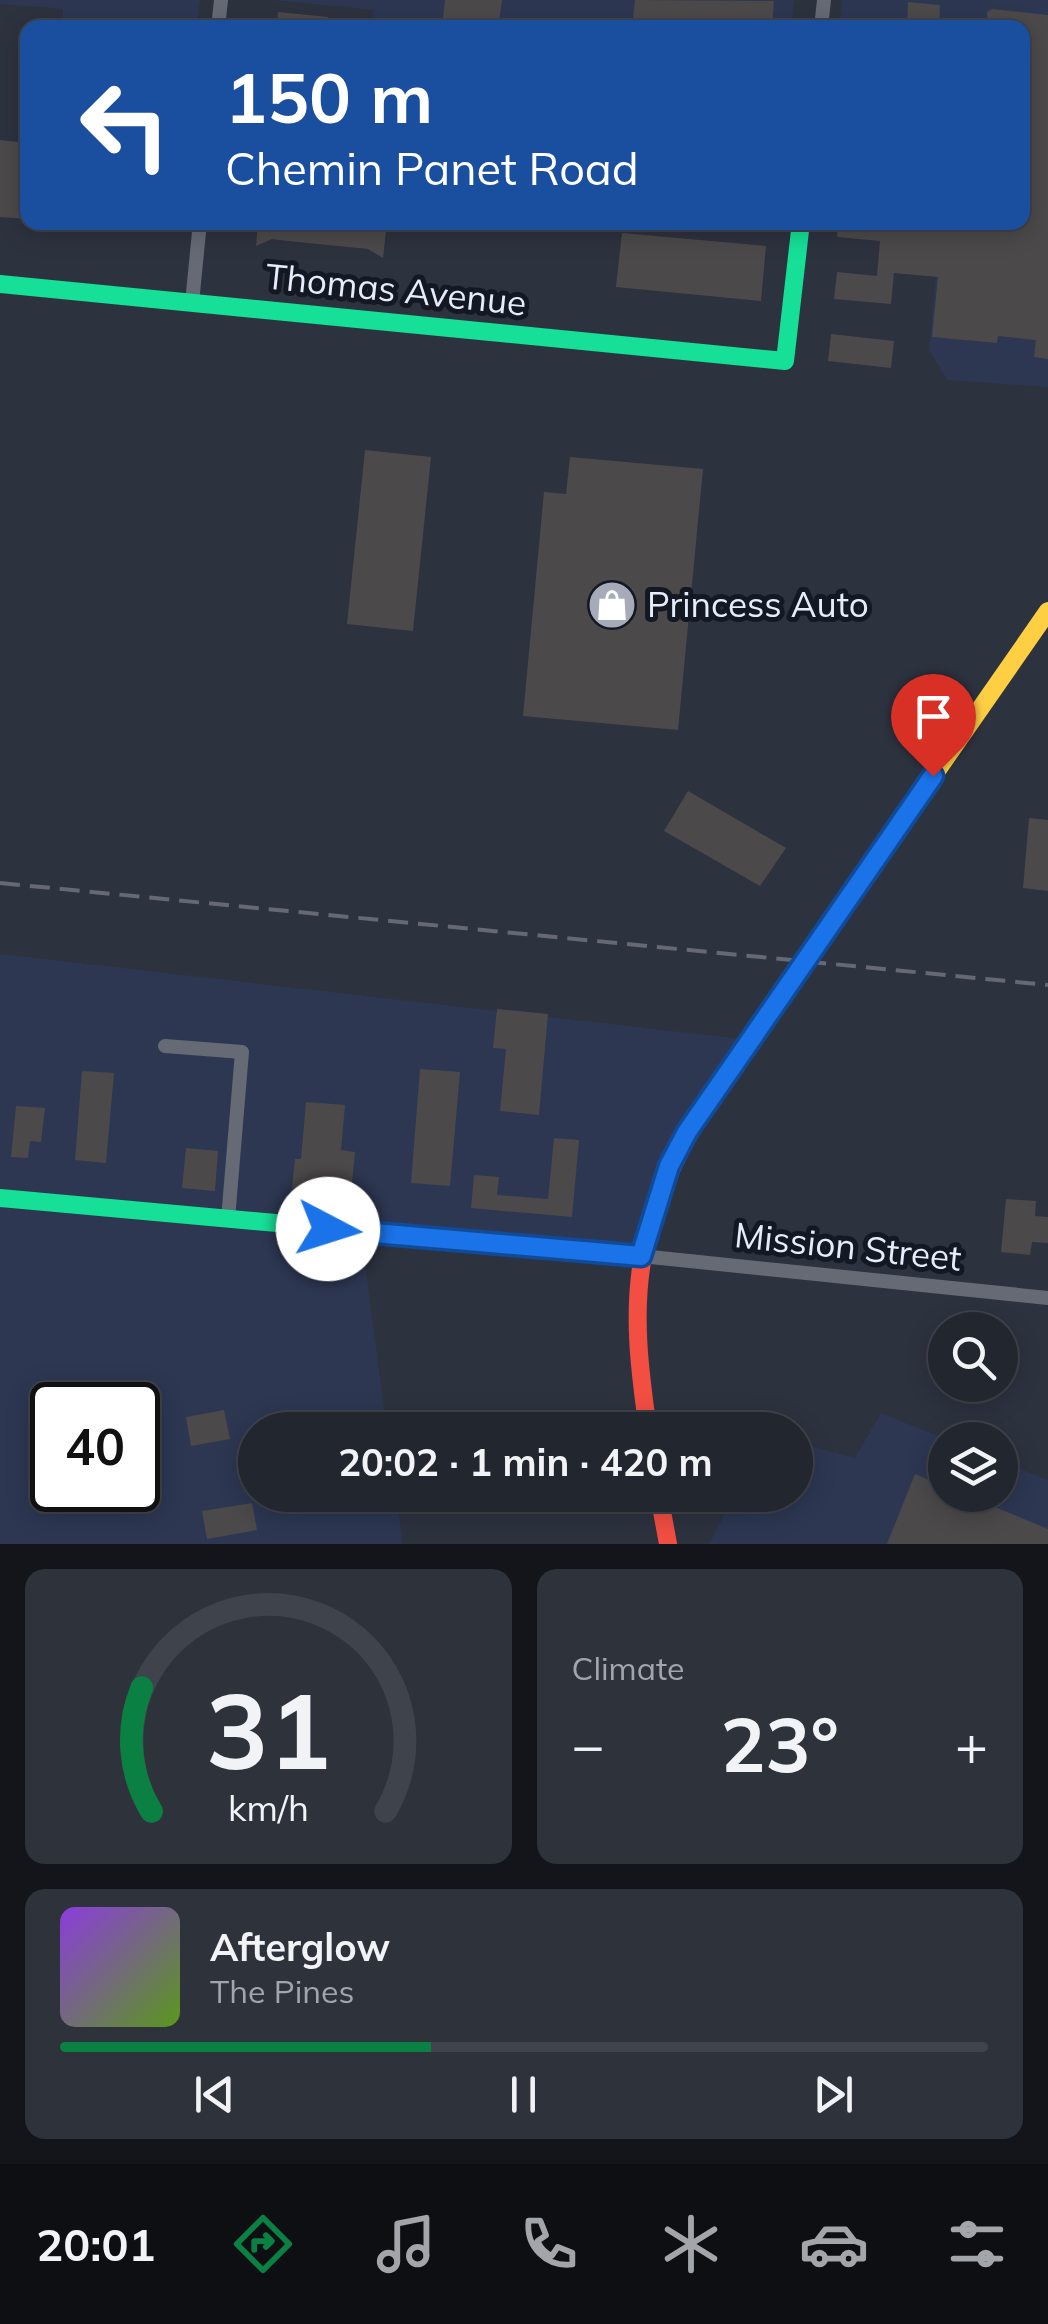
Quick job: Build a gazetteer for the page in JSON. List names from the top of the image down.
{
  "streets": {
    "street": ["Thomas Avenue", "Mission Street"]
  },
  "places": {
    "shop": ["Princess Auto"]
  },
  "page": {
    "turn": ["150 m", "Chemin Panet Road"],
    "limit": "40",
    "trip": "20:02 · 1 min · 420 m",
    "tile": "Climate",
    "heat": ["−", "23°", "+"],
    "song": ["Afterglow", "The Pines"],
    "tabs": "20:01",
    "gauge": ["31", "km/h"]
  }
}
